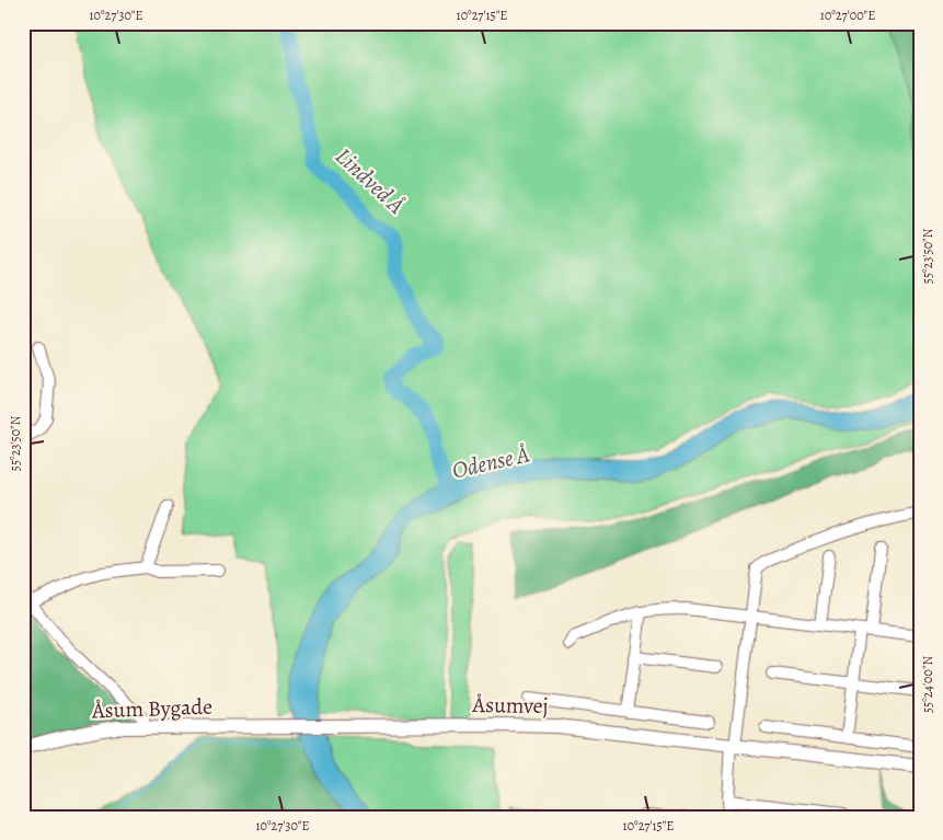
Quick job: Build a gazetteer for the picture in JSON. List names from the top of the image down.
{
  "streets": {
    "street": ["Åsumvej", "Åsum Bygade"]
  },
  "crossings": [
    ["Åsumvej", "Åsum Bygade"]
  ],
  "water": ["Lindved Å", "Odense Å"],
  "coordinates": [
    "10°27'30\"E",
    "10°27'15\"E",
    "10°27'00\"E",
    "55°23'50\"N",
    "55°24'00\"N"
  ]
}
